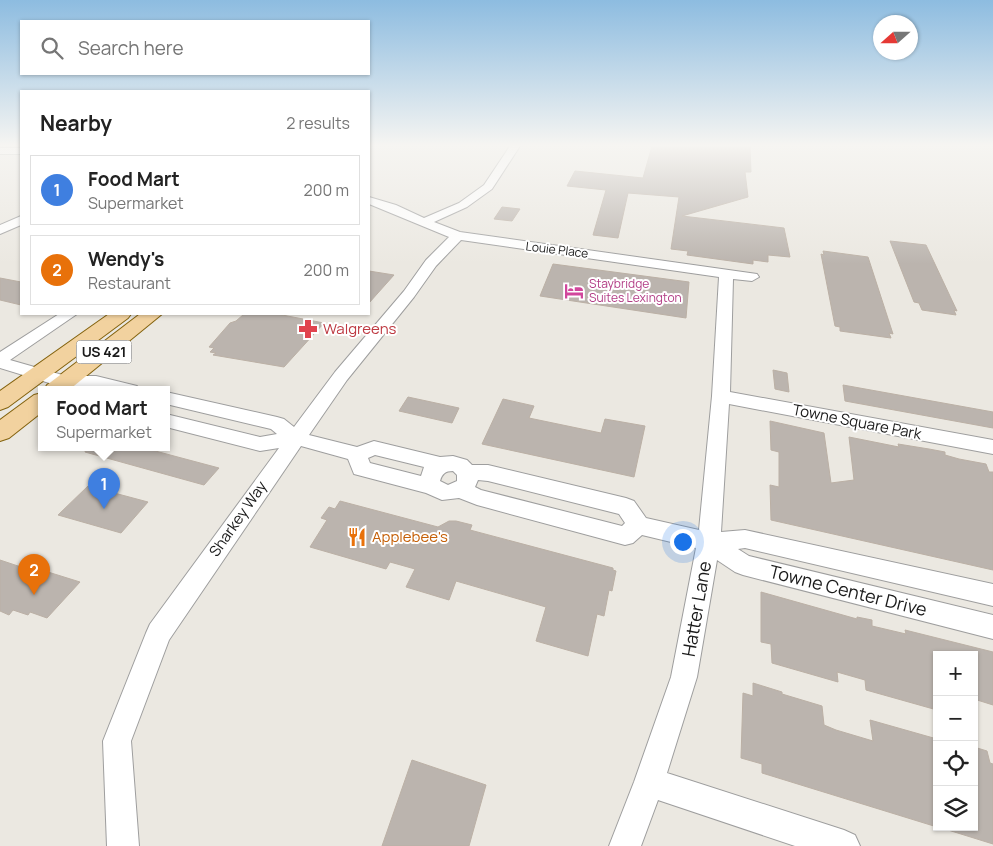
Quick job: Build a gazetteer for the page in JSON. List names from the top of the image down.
{
  "streets": {
    "main road": ["US 421"],
    "street": [
      "Louie Place",
      "Towne Square Park",
      "Sharkey Way",
      "Towne Center Drive",
      "Hatter Lane"
    ]
  },
  "crossings": [
    ["Louie Place", "Sharkey Way"],
    ["Louie Place", "Hatter Lane"],
    ["Towne Square Park", "Hatter Lane"],
    ["Towne Center Drive", "Hatter Lane"]
  ],
  "places": {
    "hotel": ["Staybridge Suites Lexington"],
    "pharmacy": ["Walgreens"],
    "restaurant": ["Applebee's"]
  },
  "north": "left",
  "page": {
    "search": "Search here",
    "heading": ["Nearby", "2 results"],
    "list": [
      {
        "mark": "1",
        "name": "Food Mart",
        "note": "Supermarket",
        "value": "200 m"
      },
      {
        "mark": "2",
        "name": "Wendy's",
        "note": "Restaurant",
        "value": "200 m"
      }
    ],
    "popup": ["Food Mart", "Supermarket"],
    "pins": ["1", "2"],
    "map_buttons": ["+", "−"]
  }
}
